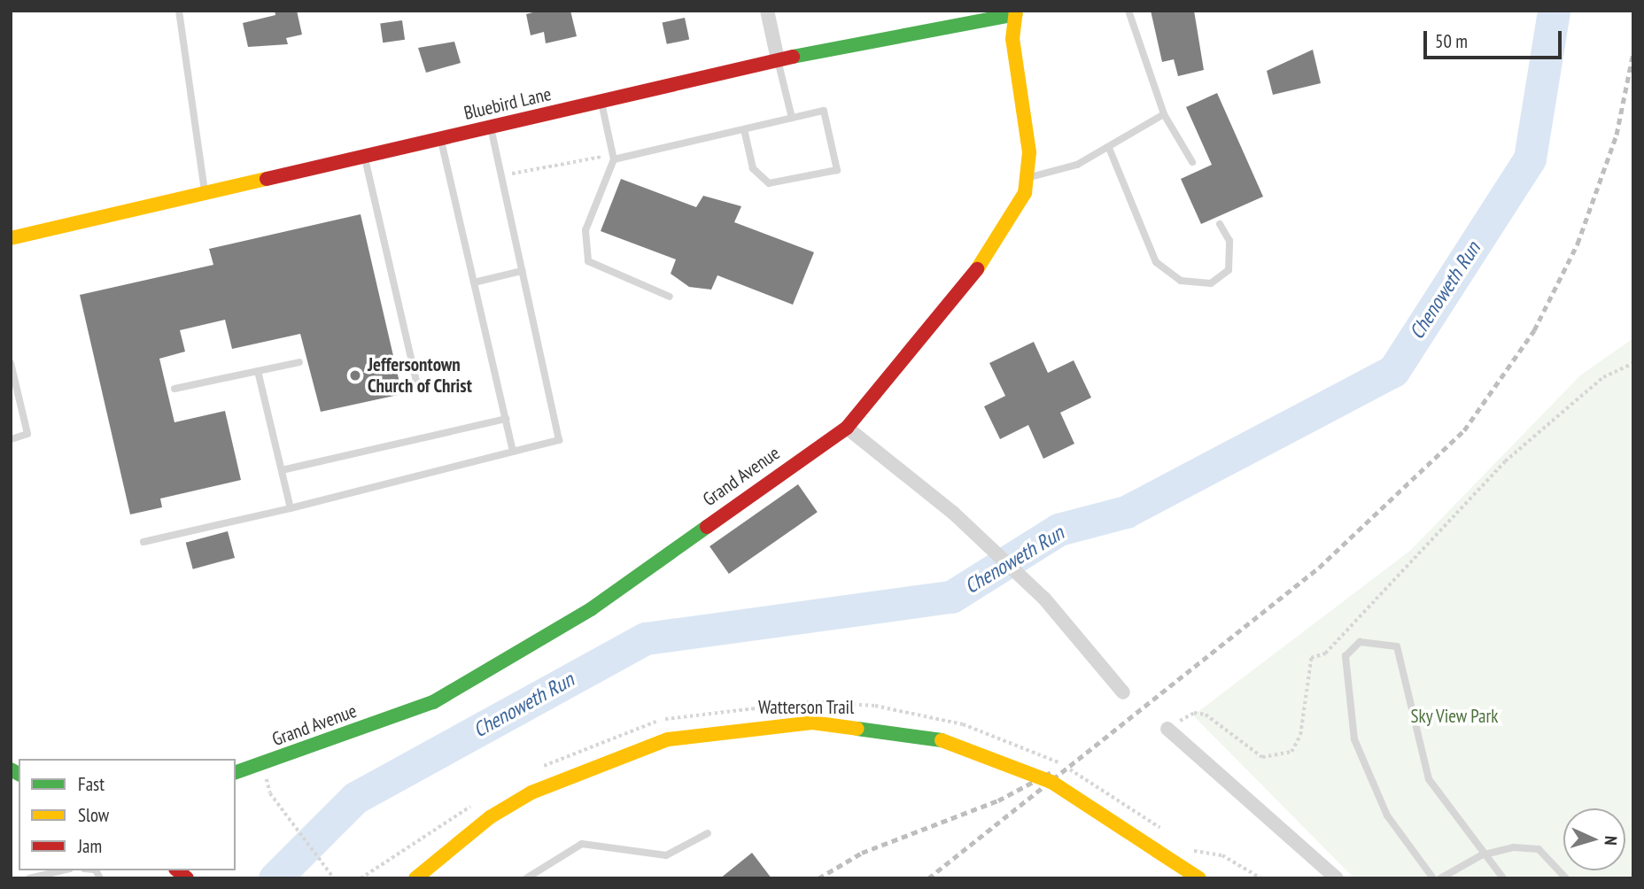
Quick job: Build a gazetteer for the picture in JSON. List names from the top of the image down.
{
  "streets": {
    "street": ["Bluebird Lane", "Grand Avenue", "Watterson Trail"]
  },
  "crossings": [
    ["Bluebird Lane", "Grand Avenue"]
  ],
  "water": ["Chenoweth Run"],
  "parks": ["Sky View Park"],
  "places": ["Jeffersontown Church of Christ"],
  "legend": ["Fast", "Slow", "Jam"],
  "scale_bar": "50 m",
  "north": "right"
}
